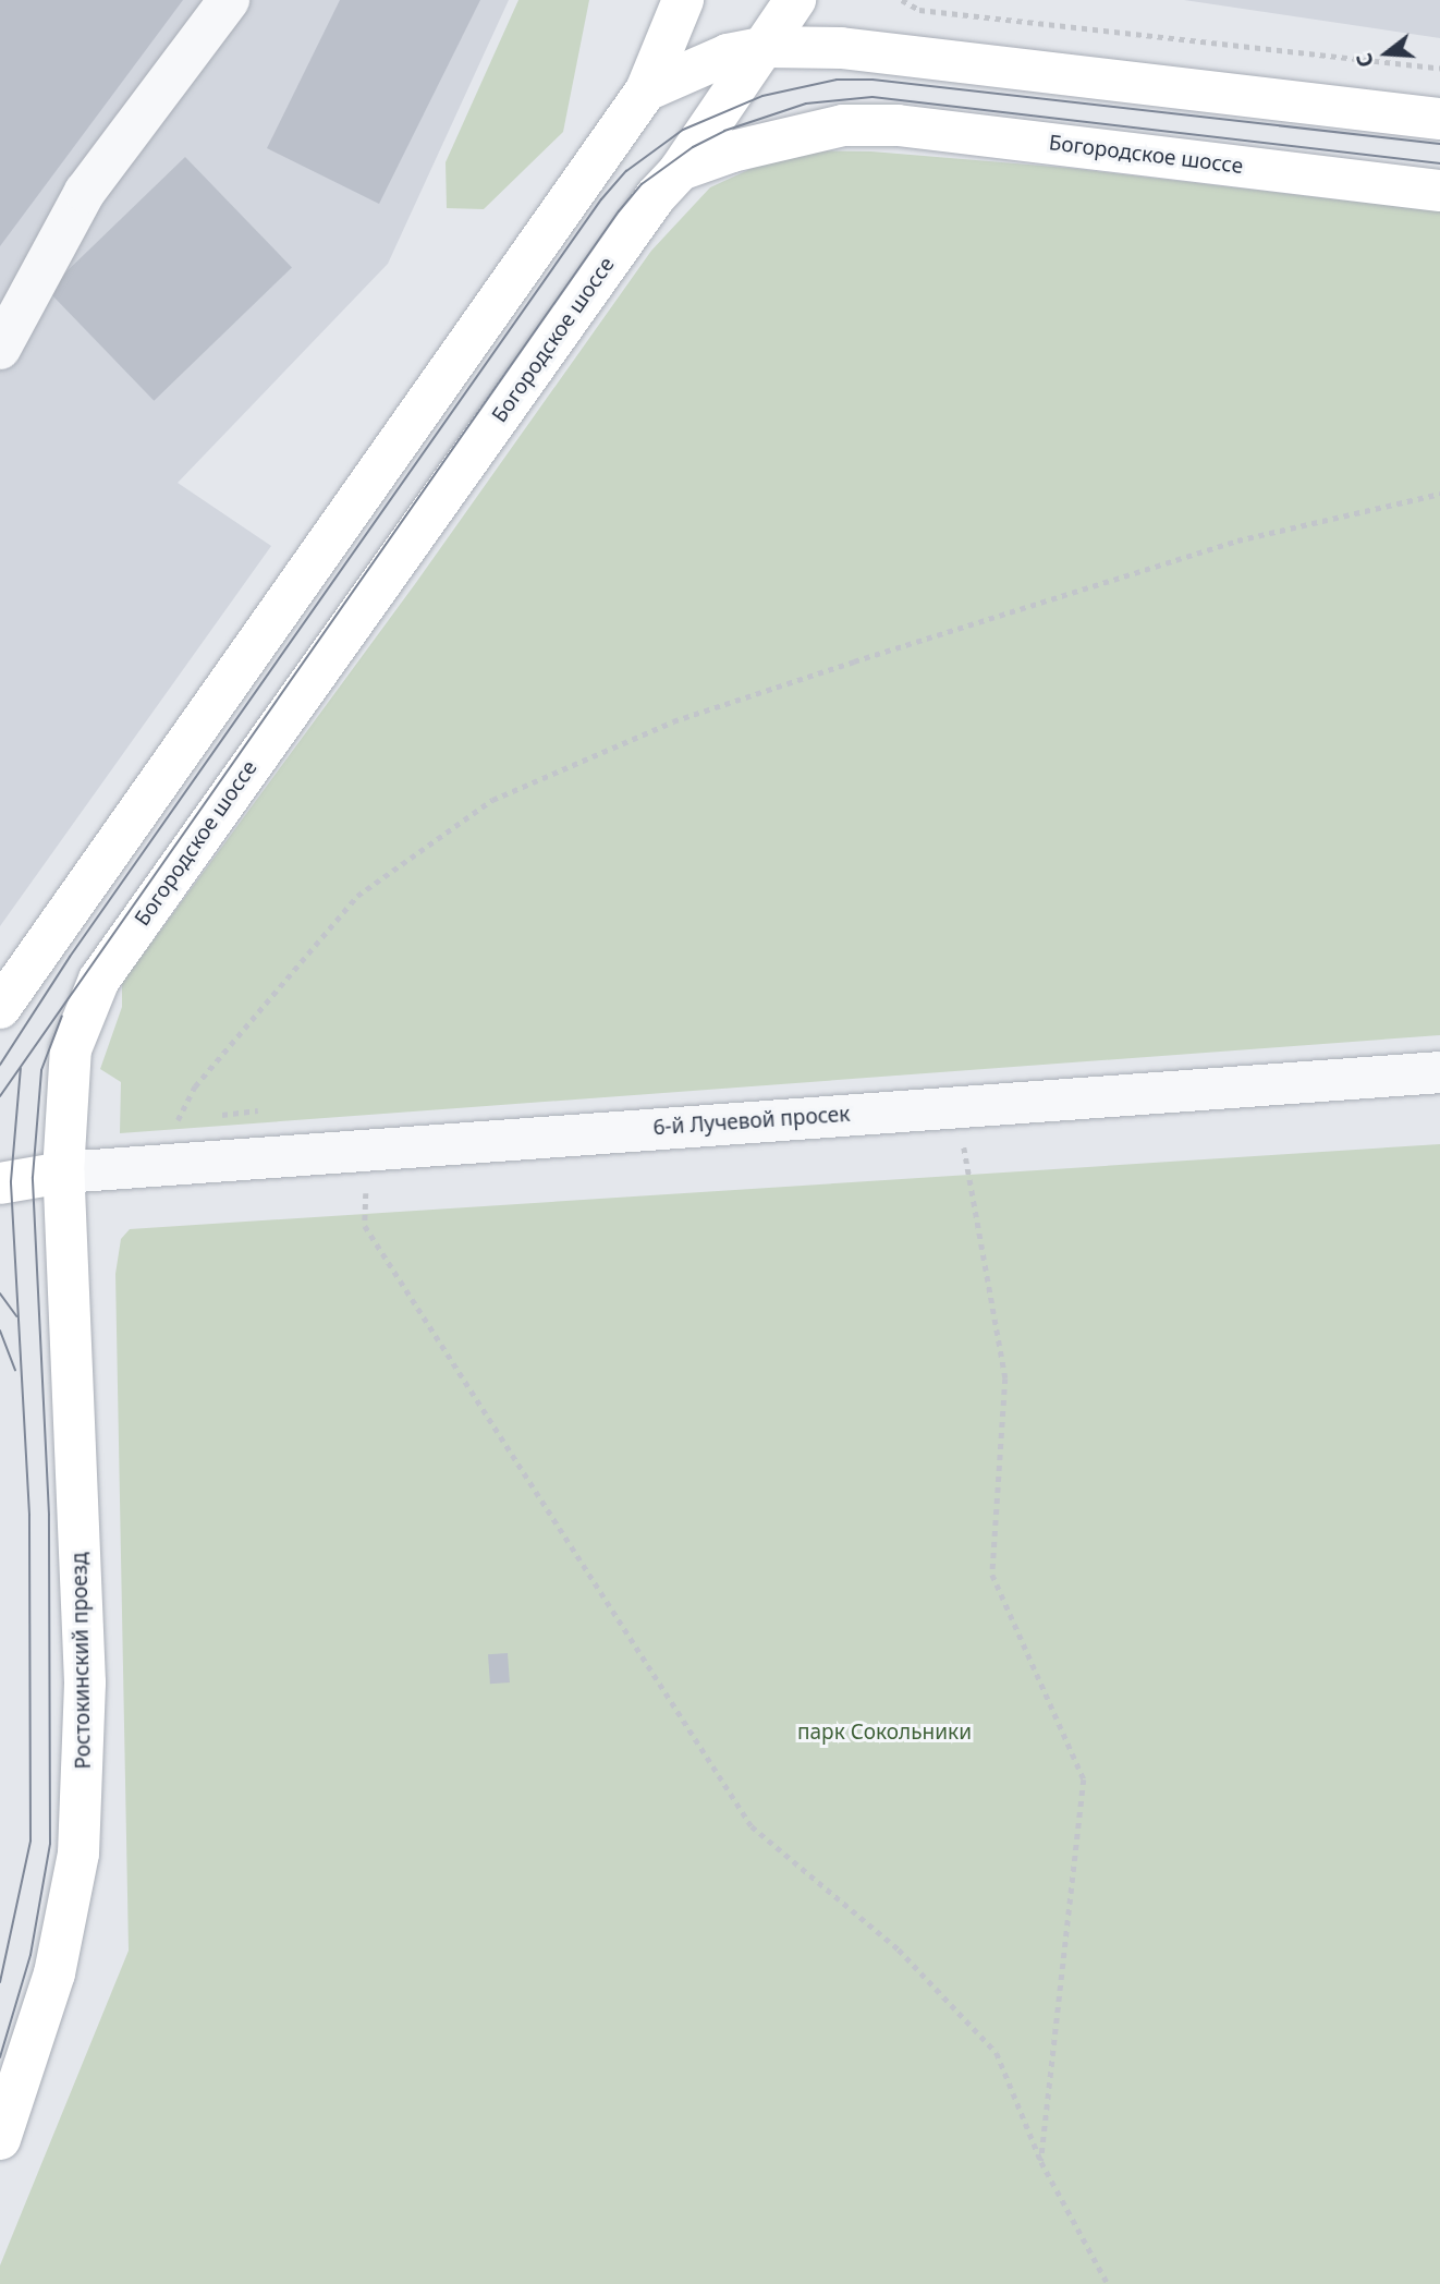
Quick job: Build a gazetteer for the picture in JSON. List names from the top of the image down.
{
  "streets": {
    "main road": ["Богородское шоссе", "Ростокинский проезд"],
    "street": ["6-й Лучевой просек"]
  },
  "crossings": [
    ["Богородское шоссе", "6-й Лучевой просек"],
    ["Богородское шоссе", "Ростокинский проезд"],
    ["6-й Лучевой просек", "Ростокинский проезд"]
  ],
  "parks": ["парк Сокольники"],
  "north": "left"
}
